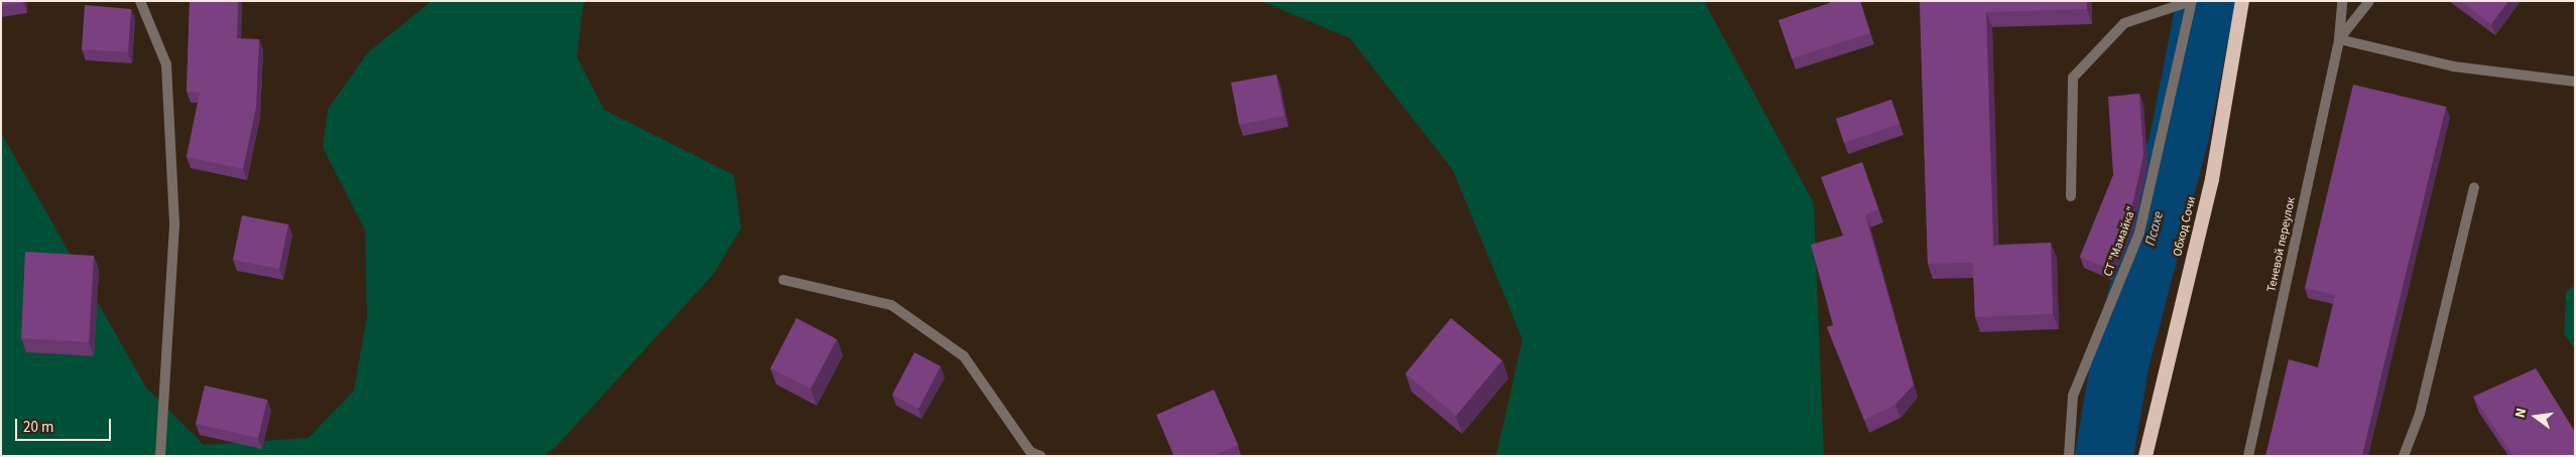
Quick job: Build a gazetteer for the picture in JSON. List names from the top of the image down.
{
  "streets": {
    "highway": ["Обход Сочи"],
    "street": ["СТ \"Мамайка\"", "Теневой переулок"]
  },
  "water": ["Псахе"],
  "scale_bar": "20 m",
  "north": "left"
}
